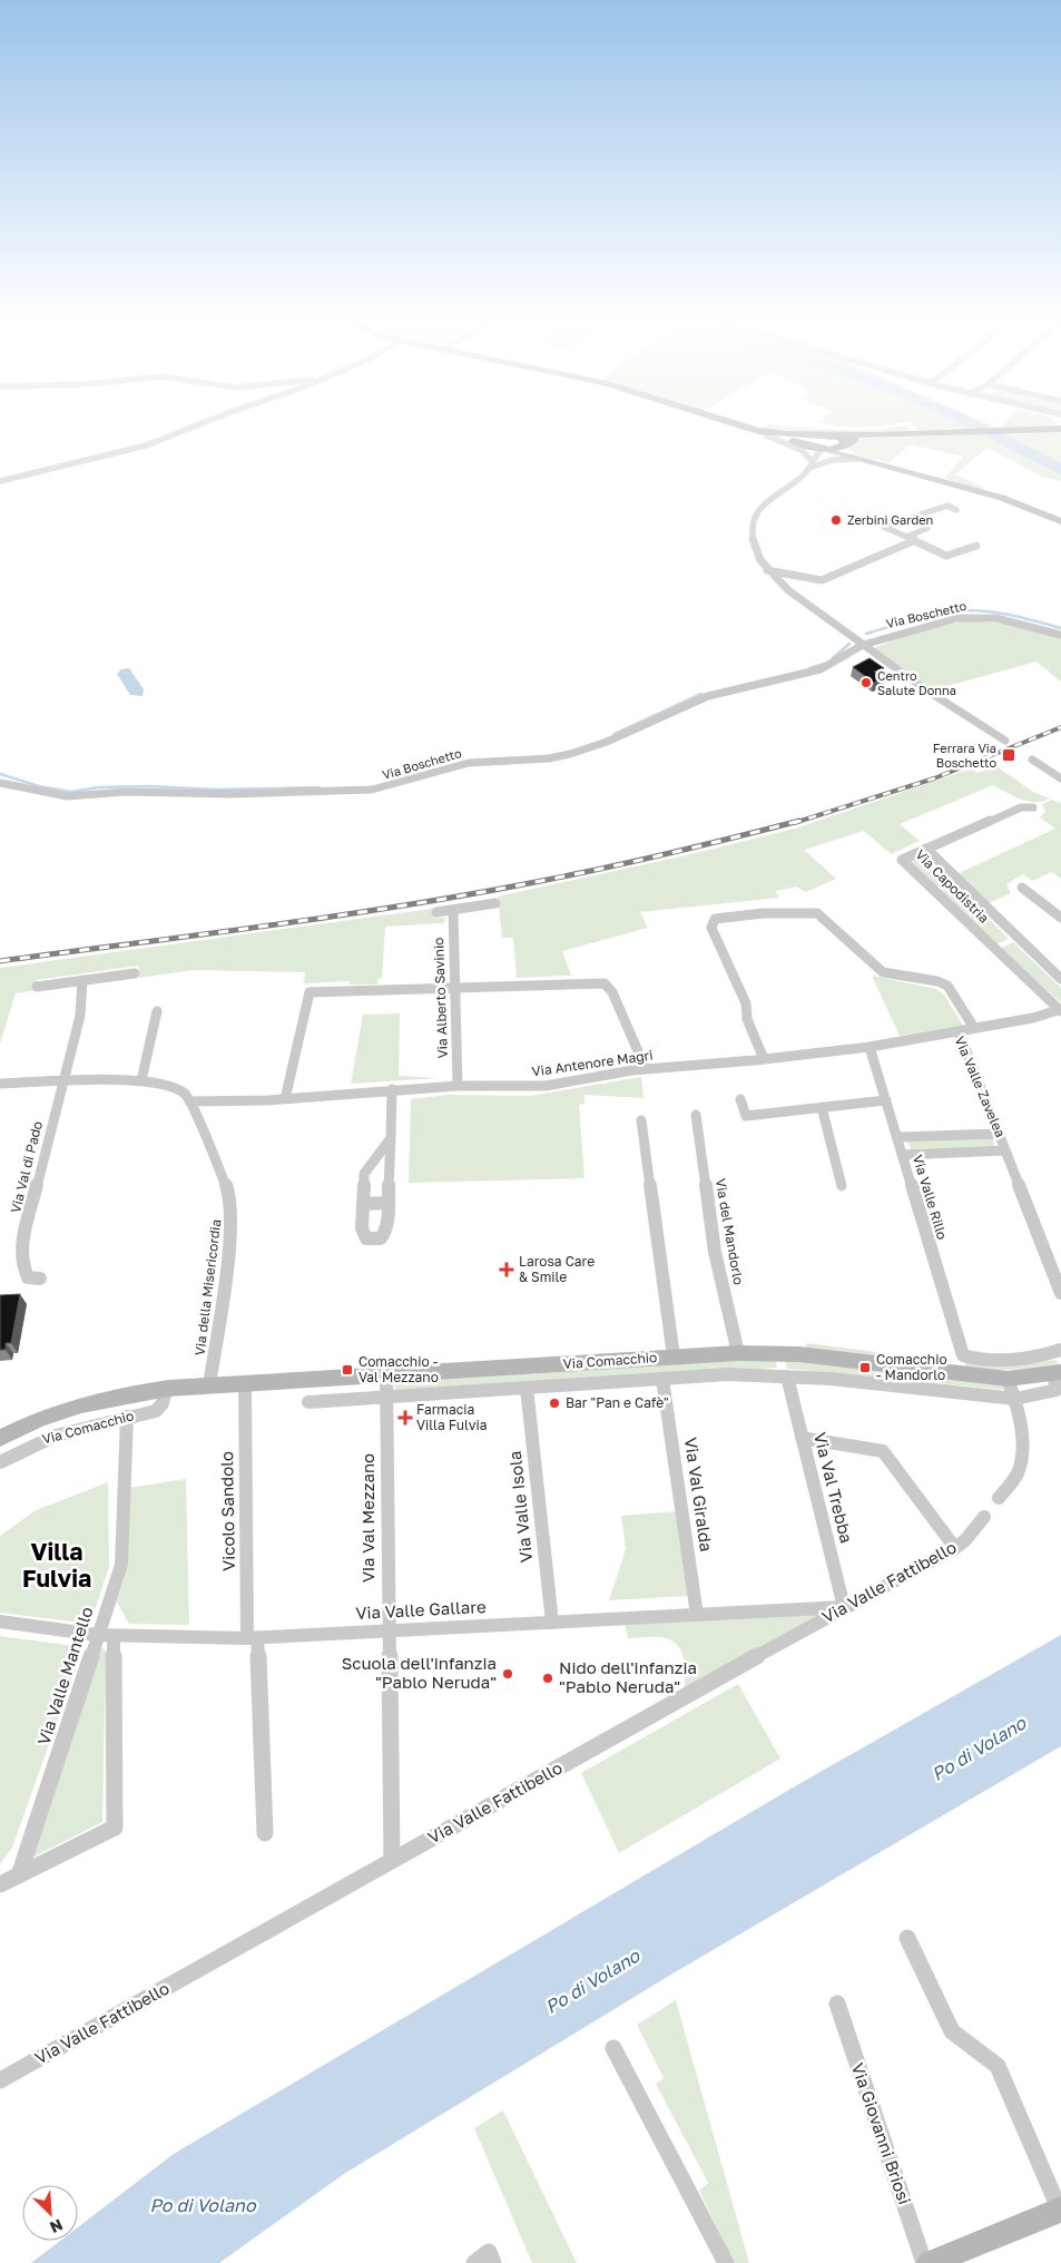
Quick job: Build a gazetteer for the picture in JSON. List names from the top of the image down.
{
  "streets": {
    "main road": ["Via Comacchio"],
    "street": [
      "Via Boschetto",
      "Via Capodistria",
      "Via Alberto Savinio",
      "Via Antenore Magri",
      "Via Valle Zavelea",
      "Via Val di Pado",
      "Via Valle Rillo",
      "Via del Mandorlo",
      "Via della Misericordia",
      "Via Val Trebba",
      "Via Val Giralda",
      "Via Valle Isola",
      "Vicolo Sandolo",
      "Via Val Mezzano",
      "Via Valle Fattibello",
      "Via Valle Gallare",
      "Via Valle Mantello",
      "Via Giovanni Briosi"
    ]
  },
  "crossings": [
    ["Via Alberto Savinio", "Via Antenore Magri"],
    ["Via Antenore Magri", "Via Valle Zavelea"],
    ["Via Valle Zavelea", "Via Valle Rillo"],
    ["Via del Mandorlo", "Via Comacchio"],
    ["Via della Misericordia", "Via Comacchio"],
    ["Via Comacchio", "Via Val Trebba"],
    ["Via Comacchio", "Via Val Giralda"],
    ["Via Comacchio", "Via Valle Isola"],
    ["Via Comacchio", "Vicolo Sandolo"],
    ["Via Comacchio", "Via Val Mezzano"],
    ["Via Comacchio", "Via Valle Mantello"],
    ["Via Val Trebba", "Via Valle Fattibello"],
    ["Via Val Trebba", "Via Valle Gallare"],
    ["Via Val Giralda", "Via Valle Gallare"],
    ["Via Valle Isola", "Via Valle Gallare"],
    ["Vicolo Sandolo", "Via Valle Gallare"],
    ["Via Val Mezzano", "Via Valle Fattibello"],
    ["Via Val Mezzano", "Via Valle Gallare"],
    ["Via Valle Fattibello", "Via Valle Gallare"],
    ["Via Valle Gallare", "Via Valle Mantello"]
  ],
  "districts": ["Villa Fulvia"],
  "water": ["Po di Volano"],
  "places": {
    "other": [
      "Zerbini Garden",
      "Centro Salute Donna",
      "Bar \"Pan e Cafè\"",
      "Scuola dell'infanzia \"Pablo Neruda\"",
      "Nido dell'infanzia \"Pablo Neruda\""
    ],
    "transit": ["Ferrara Via Boschetto", "Comacchio - Mandorlo", "Comacchio - Val Mezzano"],
    "health": ["Larosa Care & Smile", "Farmacia Villa Fulvia"]
  },
  "north": "bottom right"
}
